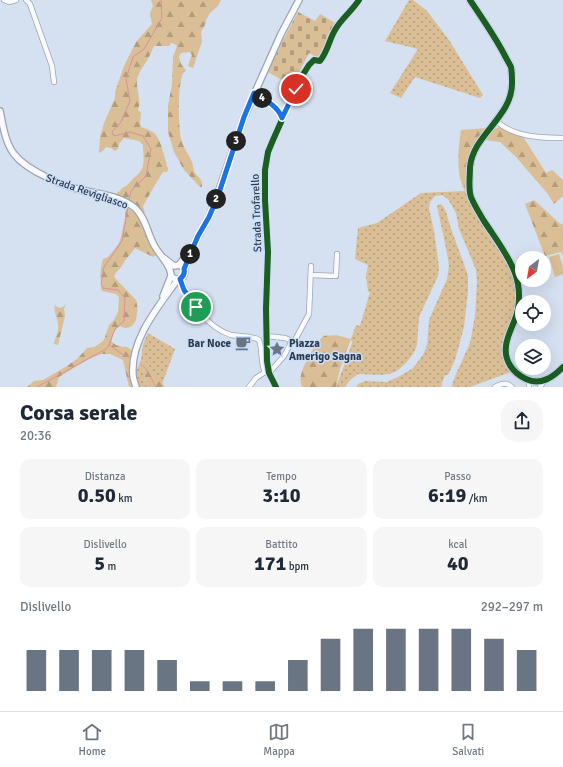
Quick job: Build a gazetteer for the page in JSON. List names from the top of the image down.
{
  "streets": {
    "street": ["Strada Revigliasco", "Strada Trofarello"]
  },
  "places": {
    "cafe": ["Bar Noce"],
    "place": ["Piazza Amerigo Sagna"]
  },
  "north": "bottom left",
  "page": {
    "pins": [
      "4",
      "3",
      "2",
      "1"
    ],
    "heading": ["Corsa serale", "20:36"],
    "stats": [
      ["Distanza", "0.50 km"],
      ["Tempo", "3:10"],
      ["Passo", "6:19 /km"],
      ["Dislivello", "5 m"],
      ["Battito", "171 bpm"],
      ["kcal", "40"]
    ],
    "chart": ["Dislivello", "292–297 m"],
    "tabs": ["Home", "Mappa", "Salvati"]
  }
}
